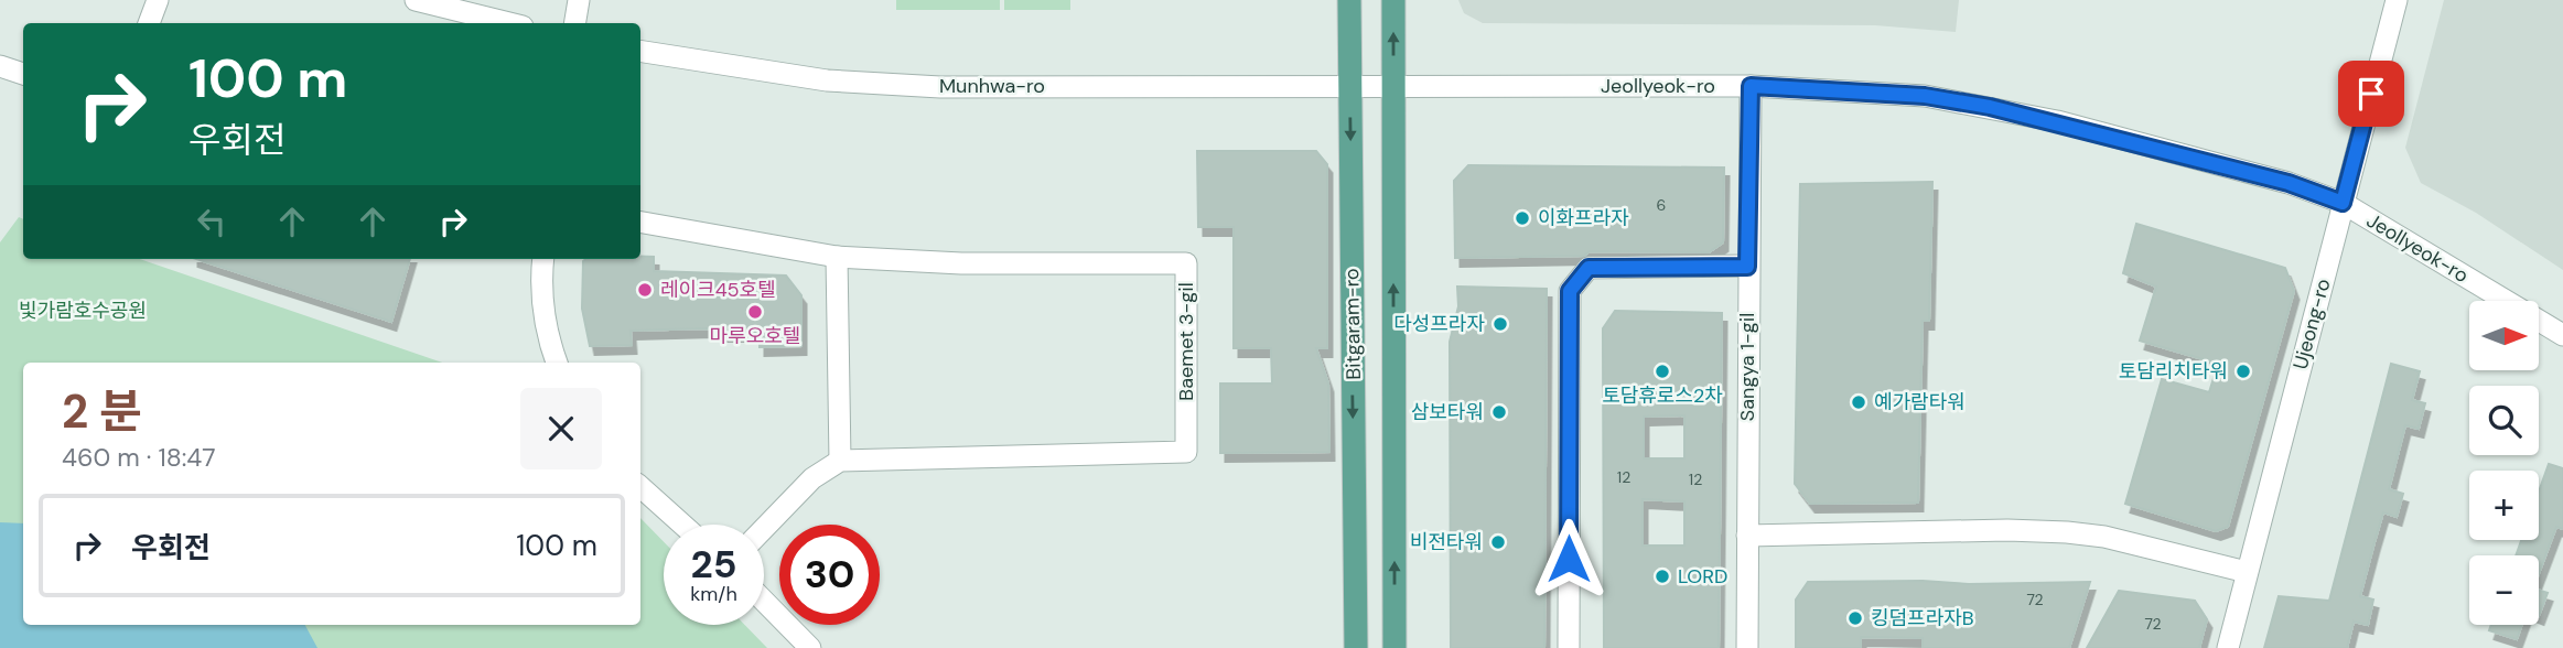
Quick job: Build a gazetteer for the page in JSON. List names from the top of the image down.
{
  "streets": {
    "main road": ["Bitgaram-ro"],
    "street": [
      "Munhwa-ro",
      "Jeollyeok-ro",
      "Ujeong-ro",
      "Baemet 3-gil",
      "Sangya 1-gil"
    ]
  },
  "crossings": [
    ["Munhwa-ro", "Jeollyeok-ro"],
    ["Munhwa-ro", "Bitgaram-ro"],
    ["Jeollyeok-ro", "Bitgaram-ro"],
    ["Jeollyeok-ro", "Ujeong-ro"],
    ["Jeollyeok-ro", "Sangya 1-gil"]
  ],
  "parks": ["빛가람호수공원"],
  "places": [
    "이화프라자",
    "레이크45호텔",
    "마루오호텔",
    "다성프라자",
    "토담휴로스2차",
    "토담리치타워",
    "예가람타워",
    "삼보타워",
    "비전타워",
    "LORD",
    "킹덤프라자B"
  ],
  "house_numbers": [
    "6",
    "12",
    "12",
    "72",
    "72"
  ],
  "north": "right",
  "page": {
    "turn": ["100 m", "우회전"],
    "map_buttons": ["+", "−"],
    "heading": ["2 분", "460 m · 18:47"],
    "list": [
      {
        "name": "우회전",
        "value": "100 m"
      }
    ],
    "speed": "25 km/h",
    "limit": "30"
  }
}
